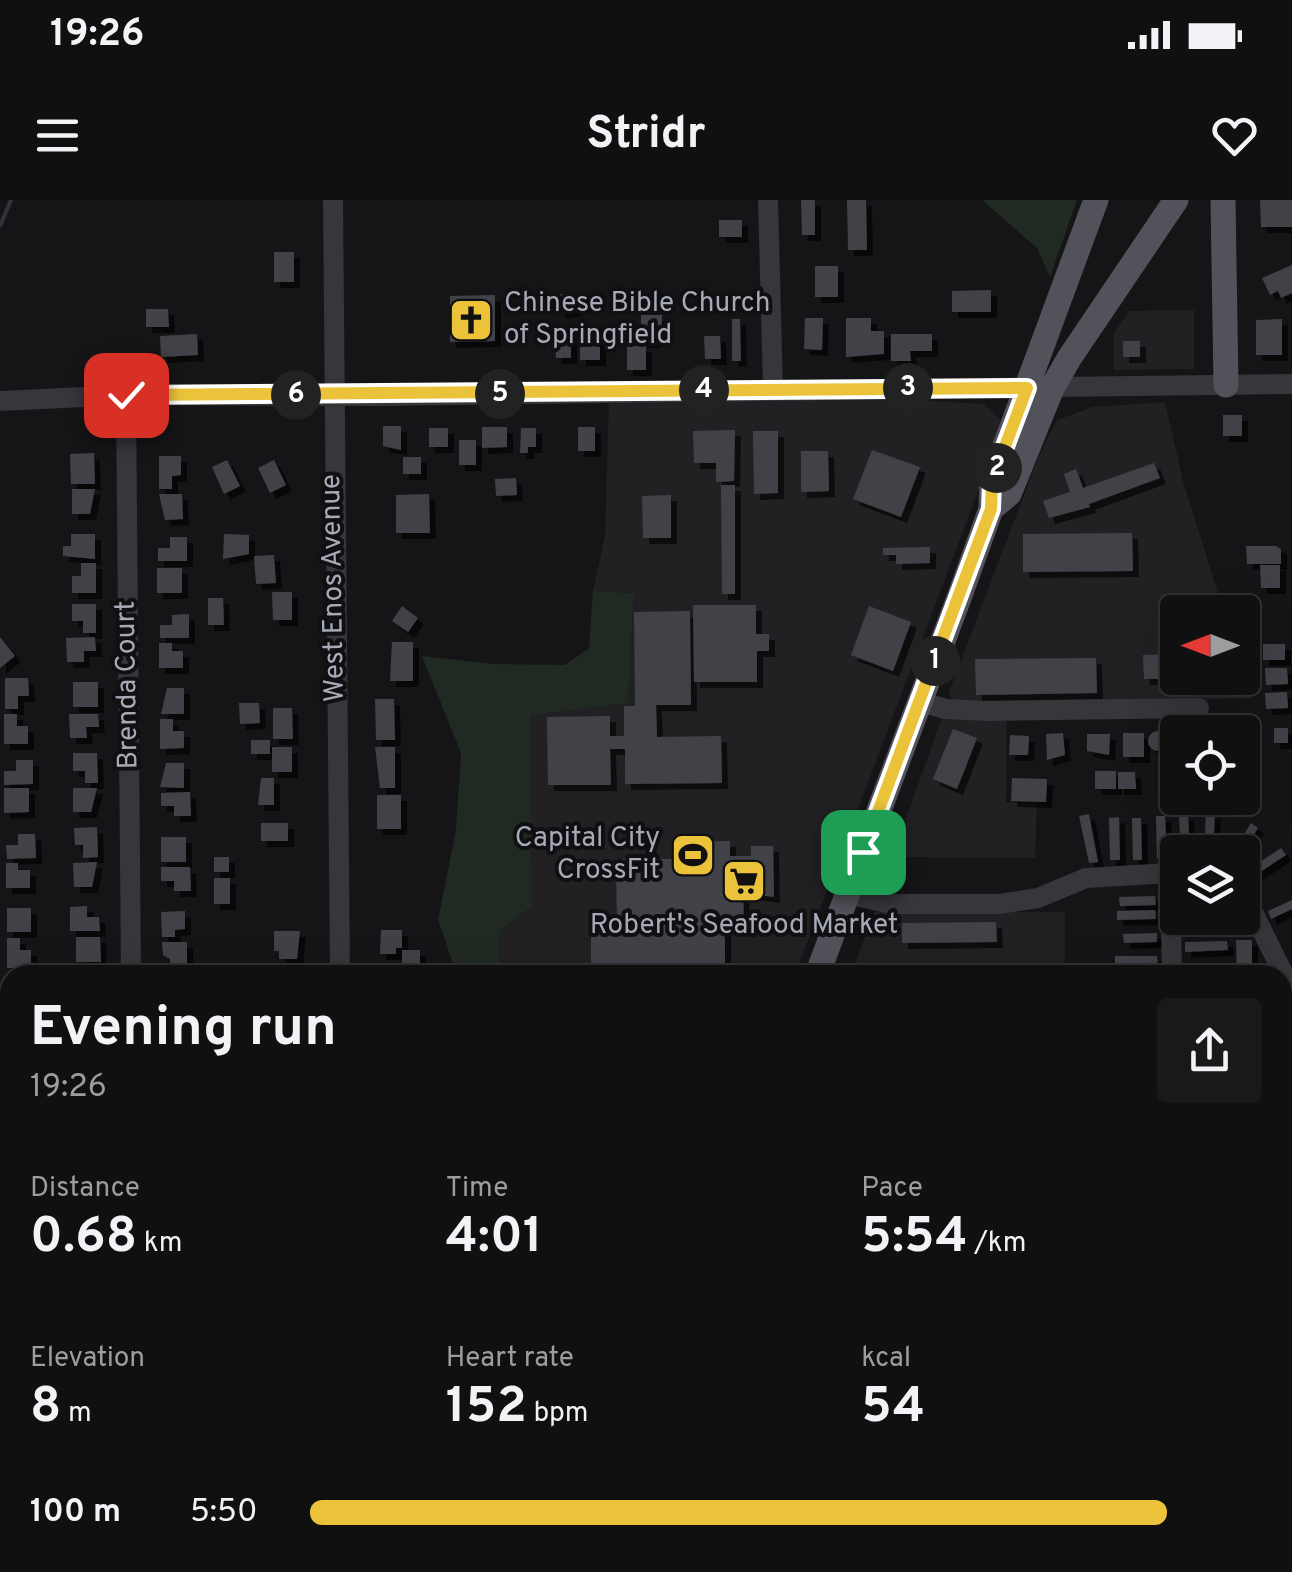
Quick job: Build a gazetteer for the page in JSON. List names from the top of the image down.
{
  "streets": {
    "street": ["West Enos Avenue", "Brenda Court"]
  },
  "places": {
    "church": ["Chinese Bible Church of Springfield"],
    "sports": ["Capital City CrossFit"],
    "supermarket": ["Robert's Seafood Market"]
  },
  "north": "left",
  "page": {
    "status": "19:26",
    "header": "Stridr",
    "pins": [
      "3",
      "4",
      "5",
      "6",
      "2",
      "1"
    ],
    "heading": ["Evening run", "19:26"],
    "stats": [
      ["Distance", "0.68 km"],
      ["Time", "4:01"],
      ["Pace", "5:54 /km"],
      ["Elevation", "8 m"],
      ["Heart rate", "152 bpm"],
      ["kcal", "54"]
    ],
    "list": [
      {
        "name": "100 m",
        "note": "5:50"
      }
    ]
  }
}
